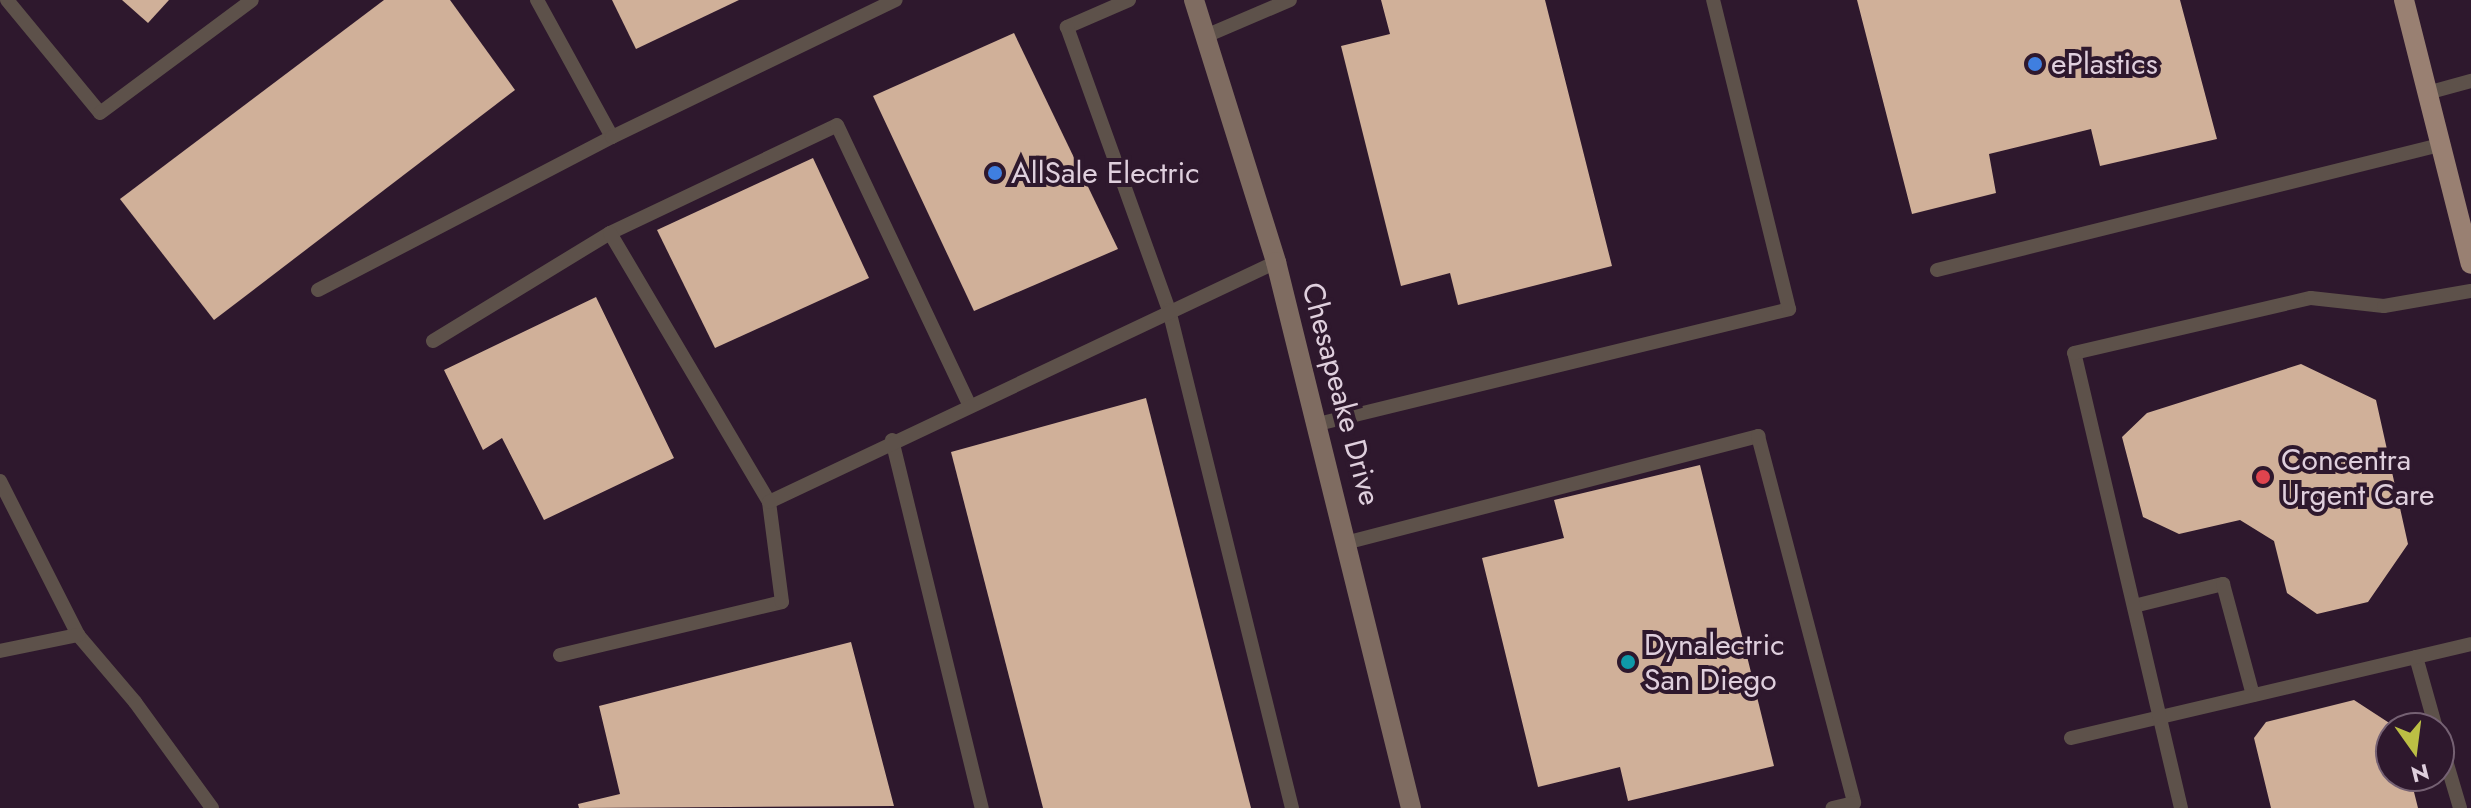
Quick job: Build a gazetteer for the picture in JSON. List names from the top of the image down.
{
  "streets": {
    "street": ["Chesapeake Drive"]
  },
  "places": [
    "ePlastics",
    "AllSale Electric",
    "Concentra Urgent Care",
    "Dynalectric San Diego"
  ],
  "north": "bottom"
}
